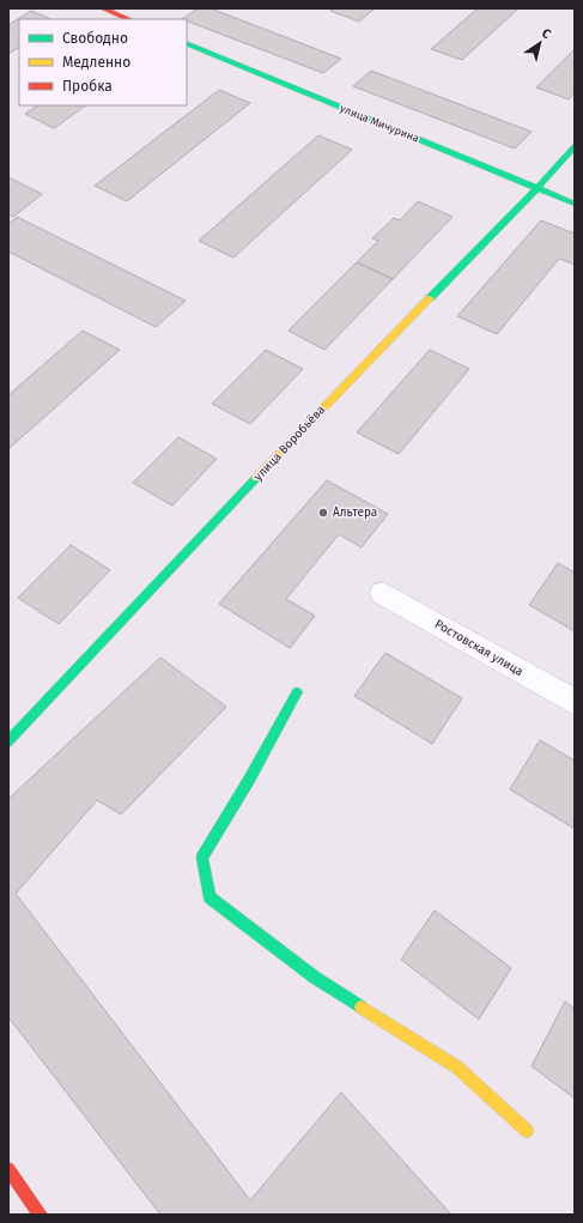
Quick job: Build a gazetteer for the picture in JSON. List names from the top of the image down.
{
  "streets": {
    "street": ["улица Мичурина", "улица Воробьёва", "Ростовская улица"]
  },
  "crossings": [
    ["улица Мичурина", "улица Воробьёва"]
  ],
  "places": ["Альтера"],
  "legend": ["Свободно", "Медленно", "Пробка"],
  "north": "top right"
}
